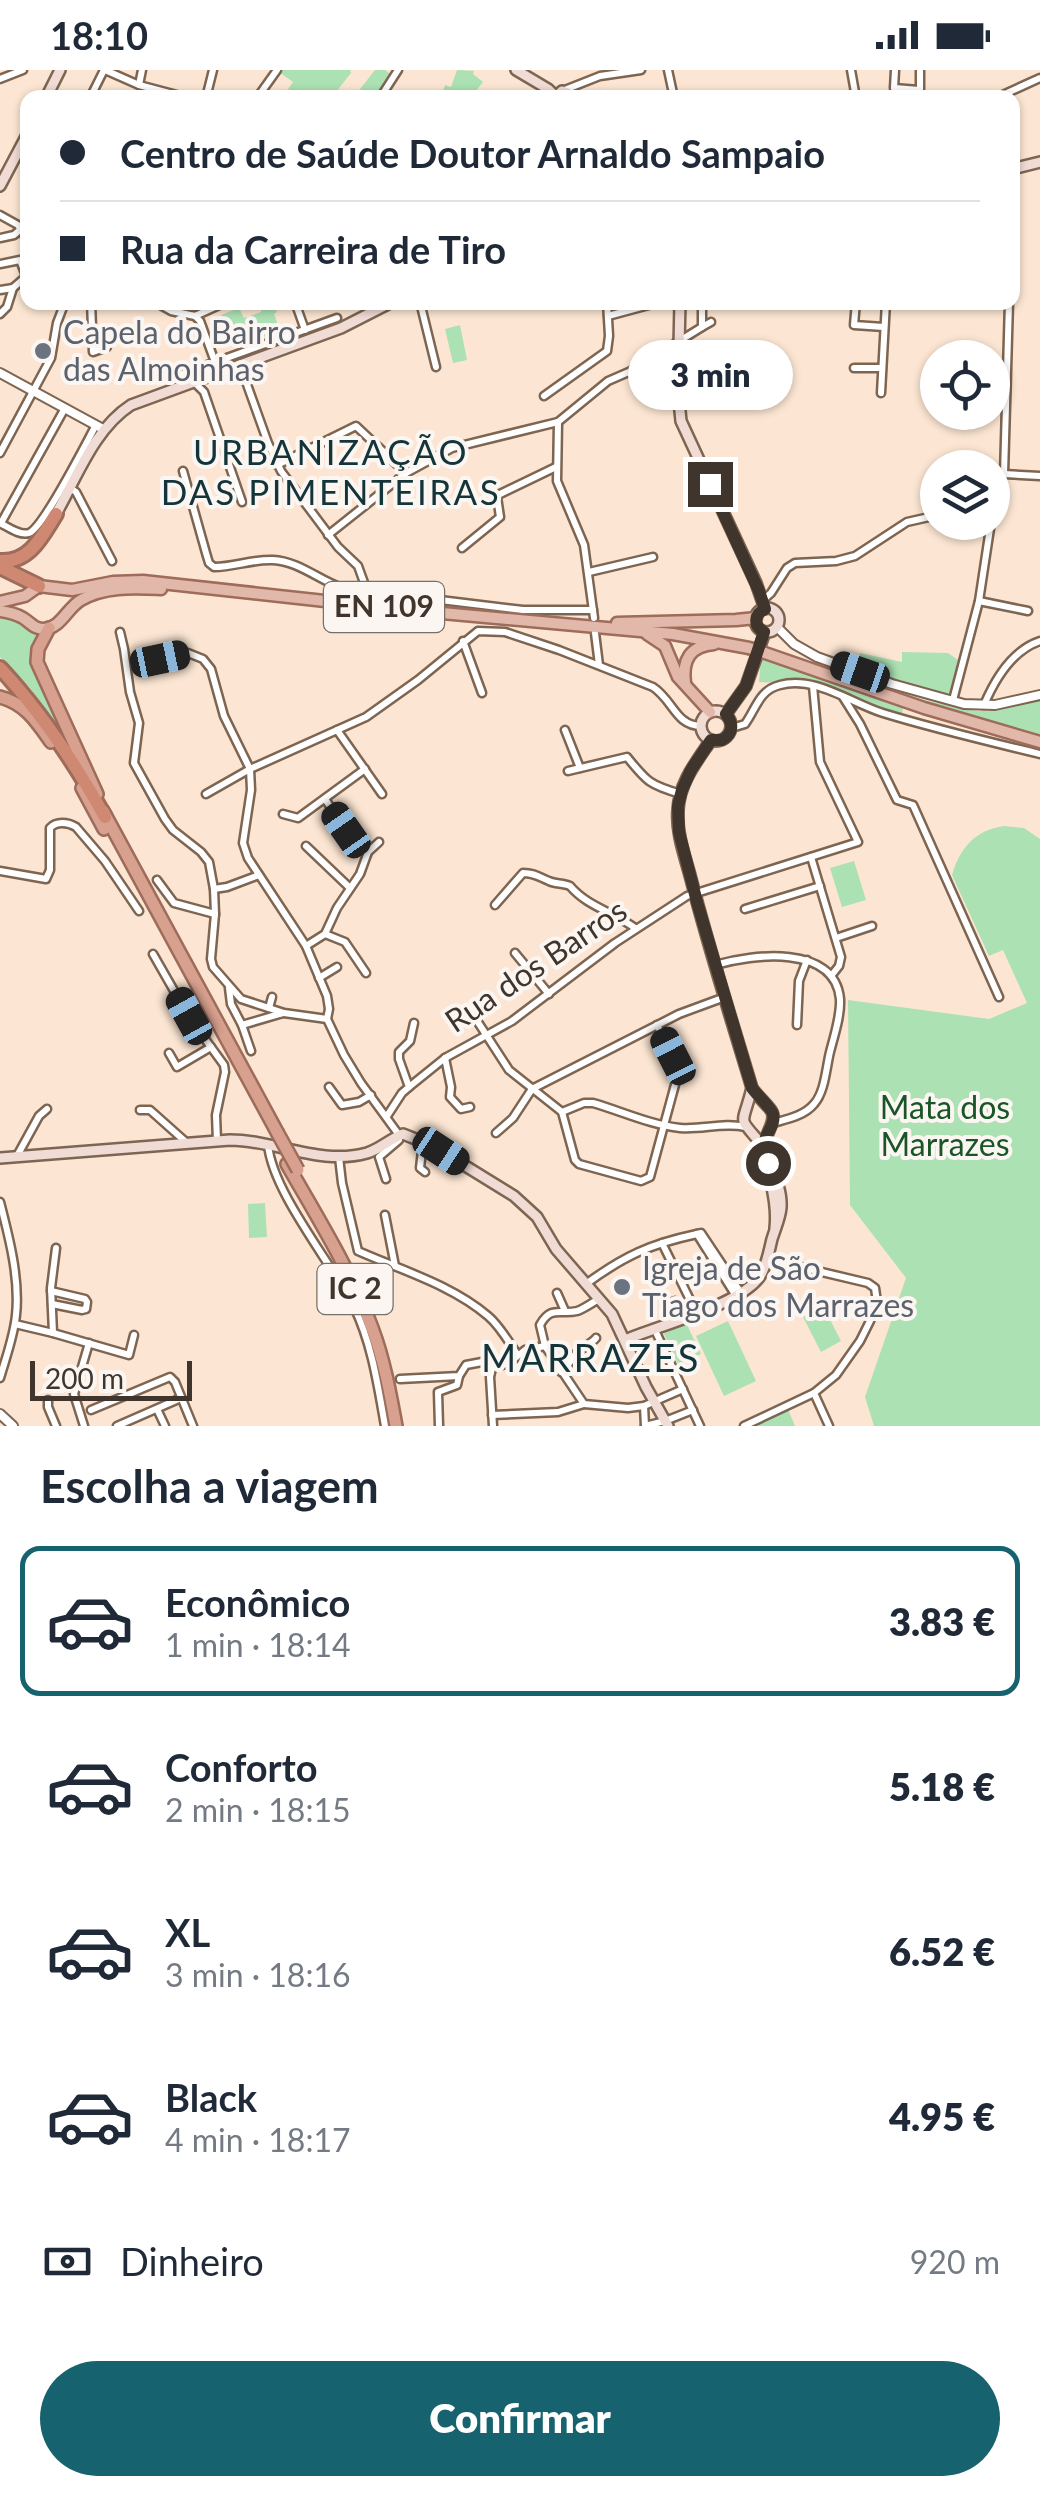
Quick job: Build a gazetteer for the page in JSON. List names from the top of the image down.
{
  "streets": {
    "highway": ["IC 2"],
    "main road": ["EN 109"],
    "street": ["Rua dos Barros"]
  },
  "districts": ["URBANIZAÇÃO DAS PIMENTEIRAS", "MARRAZES"],
  "parks": ["Mata dos Marrazes"],
  "places": ["Capela do Bairro das Almoinhas", "Igreja de São Tiago dos Marrazes"],
  "scale_bar": "200 m",
  "page": {
    "status": "18:10",
    "banner": ["Centro de Saúde Doutor Arnaldo Sampaio", "Rua da Carreira de Tiro"],
    "bubble": "3 min",
    "scale": "200 m",
    "heading": "Escolha a viagem",
    "list": [
      {
        "name": "Econômico",
        "note": "1 min · 18:14",
        "value": "3.83 €"
      },
      {
        "name": "Conforto",
        "note": "2 min · 18:15",
        "value": "5.18 €"
      },
      {
        "name": "XL",
        "note": "3 min · 18:16",
        "value": "6.52 €"
      },
      {
        "name": "Black",
        "note": "4 min · 18:17",
        "value": "4.95 €"
      }
    ],
    "pay": ["Dinheiro", "920 m"],
    "buttons": "Confirmar"
  }
}
